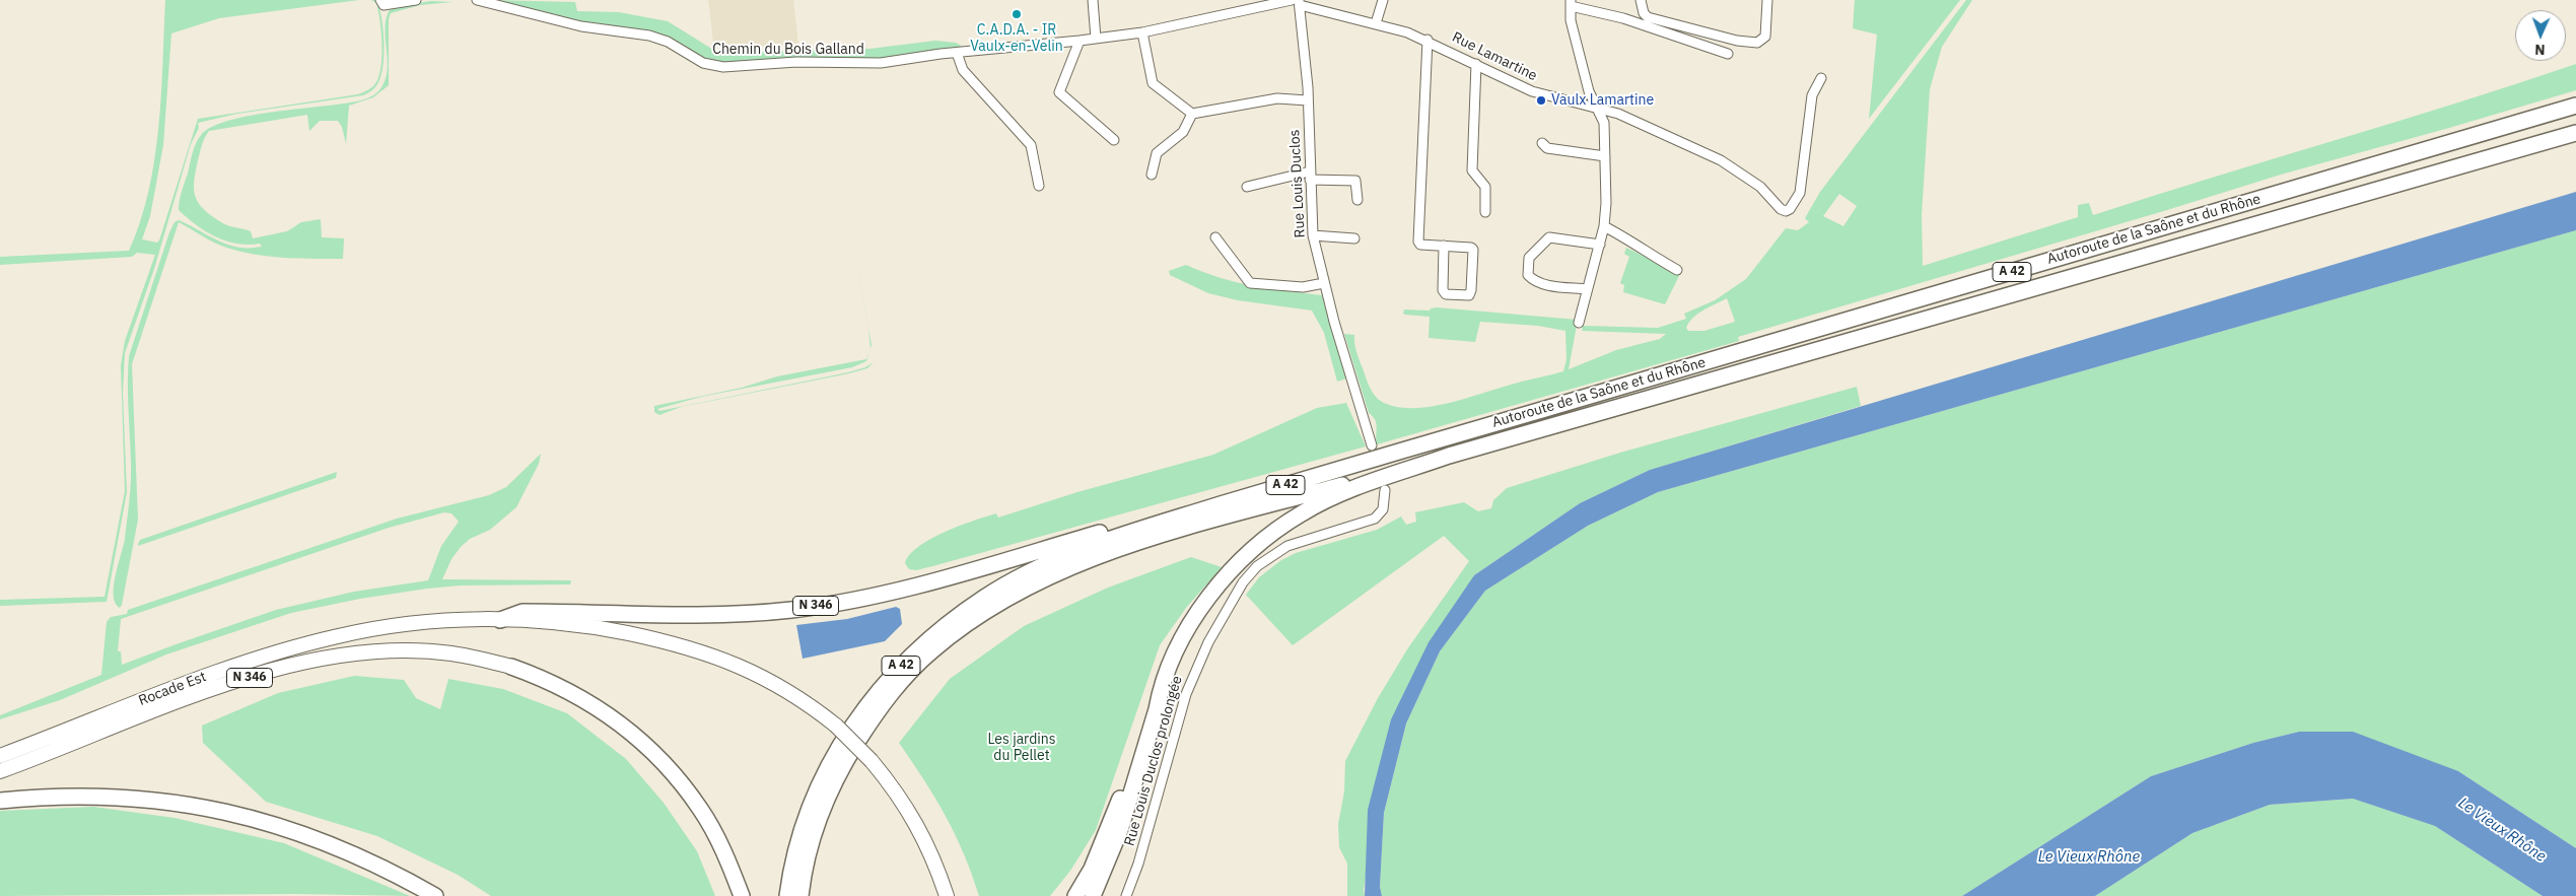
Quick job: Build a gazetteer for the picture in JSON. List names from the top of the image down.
{
  "streets": {
    "highway": [
      "Autoroute de la Saône et du Rhône",
      "A 42",
      "N 346",
      "Rocade Est"
    ],
    "street": [
      "Chemin du Bois Galland",
      "Rue Lamartine",
      "Rue Louis Duclos",
      "Rue Louis Duclos prolongée"
    ]
  },
  "crossings": [
    ["Chemin du Bois Galland", "Rue Lamartine"],
    ["Rue Lamartine", "Rue Louis Duclos"],
    ["Autoroute de la Saône et du Rhône", "N 346"],
    ["N 346", "Rocade Est"]
  ],
  "water": ["Le Vieux Rhône"],
  "parks": ["Les jardins du Pellet"],
  "places": ["C.A.D.A. - IR Vaulx-en-Velin", "Vaulx Lamartine"],
  "north": "bottom"
}
